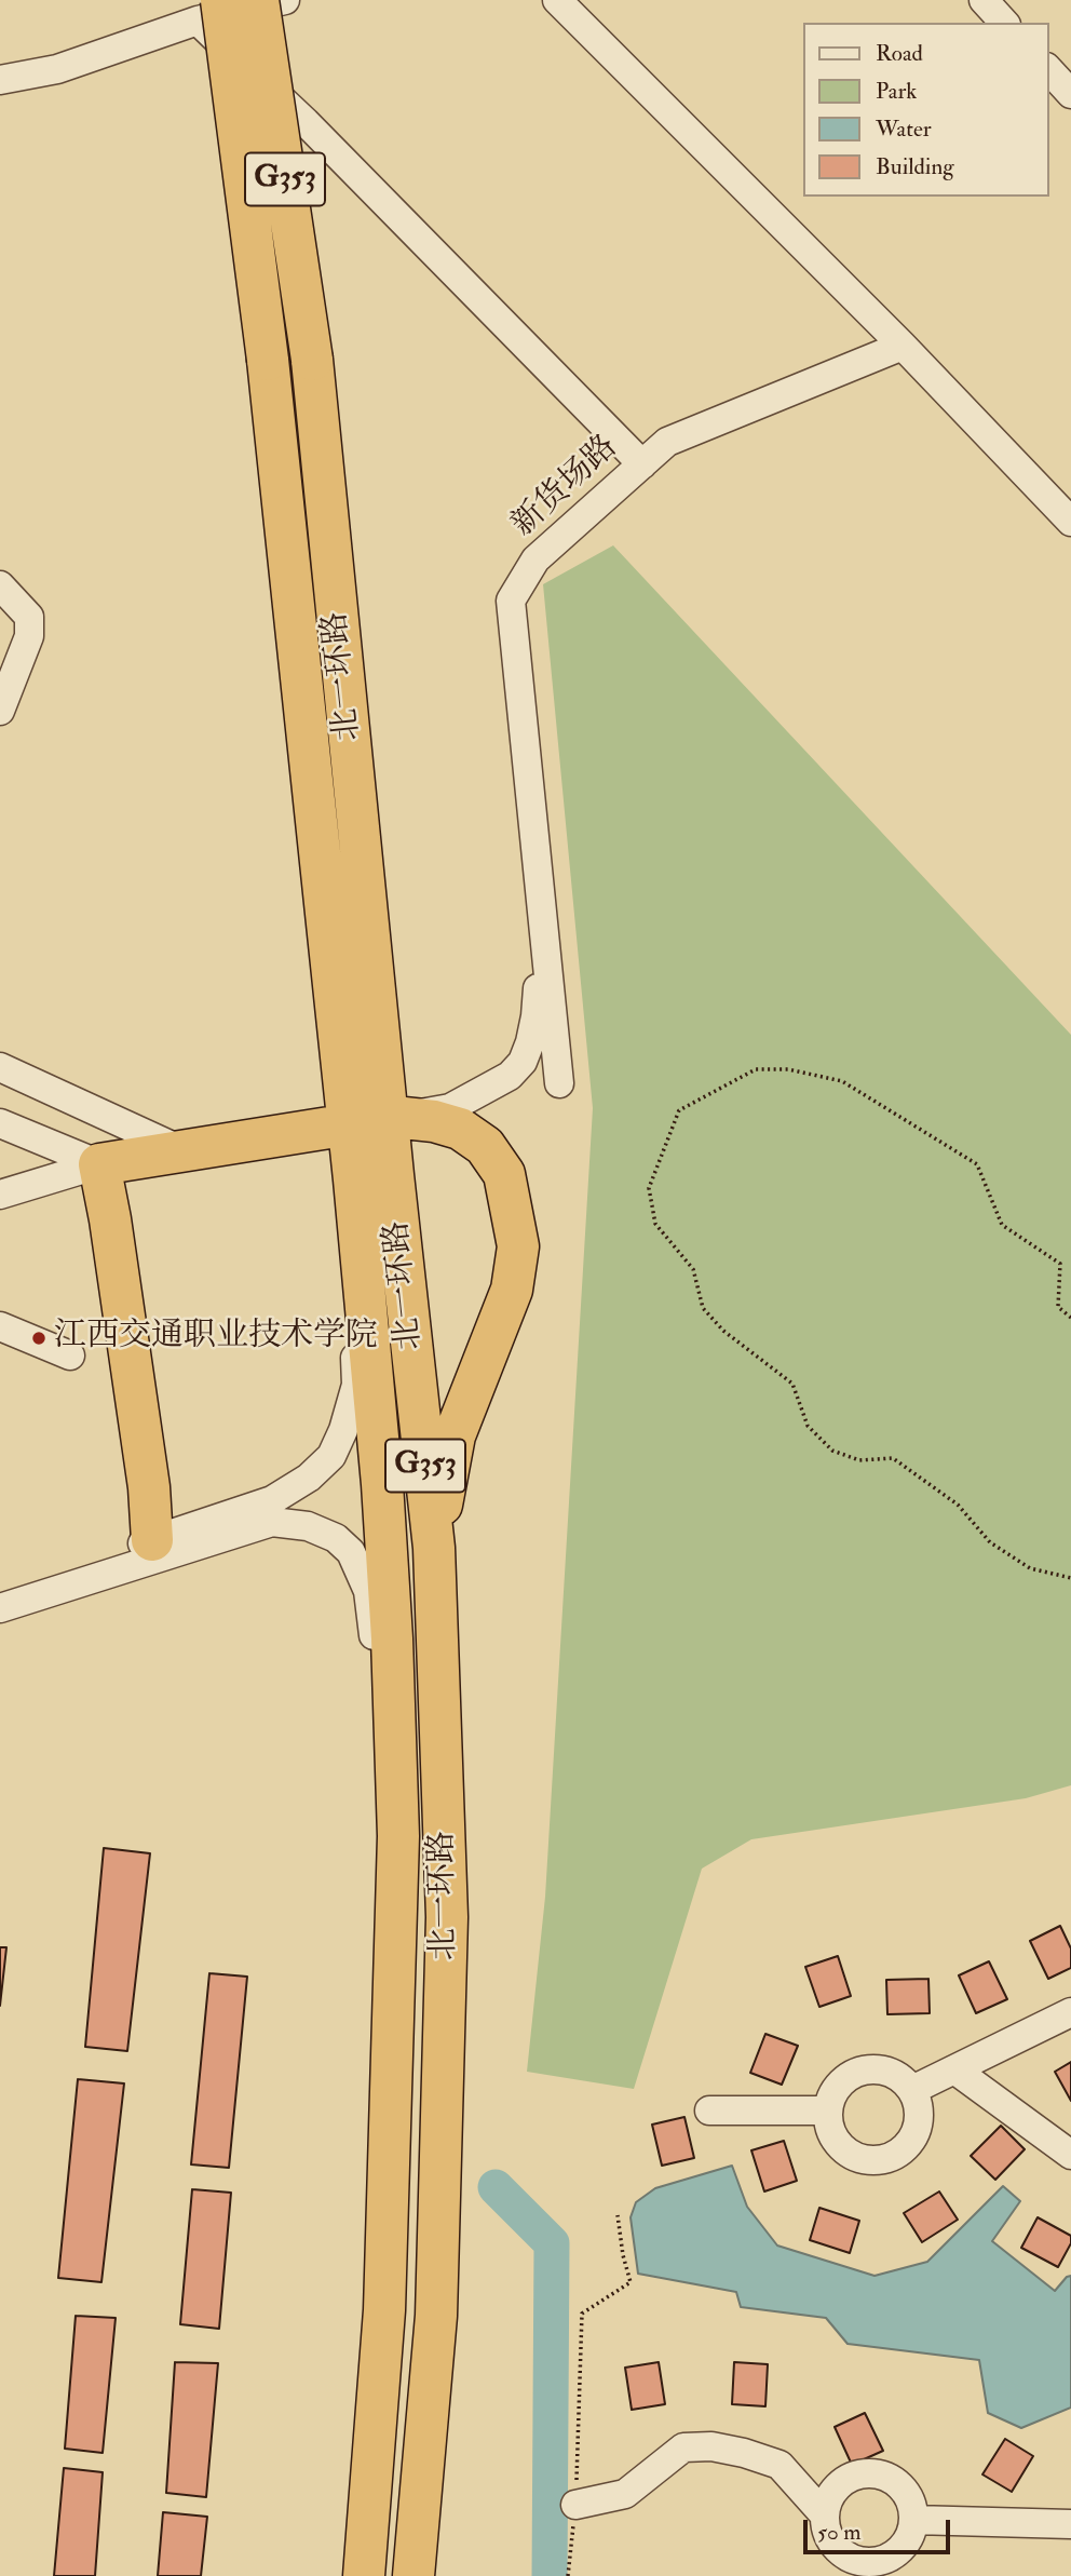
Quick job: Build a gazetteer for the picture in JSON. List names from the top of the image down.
{
  "streets": {
    "highway": ["G353", "北一环路"],
    "street": ["新货场路"]
  },
  "places": ["江西交通职业技术学院"],
  "legend": [
    "Road",
    "Park",
    "Water",
    "Building"
  ],
  "scale_bar": "50 m"
}
